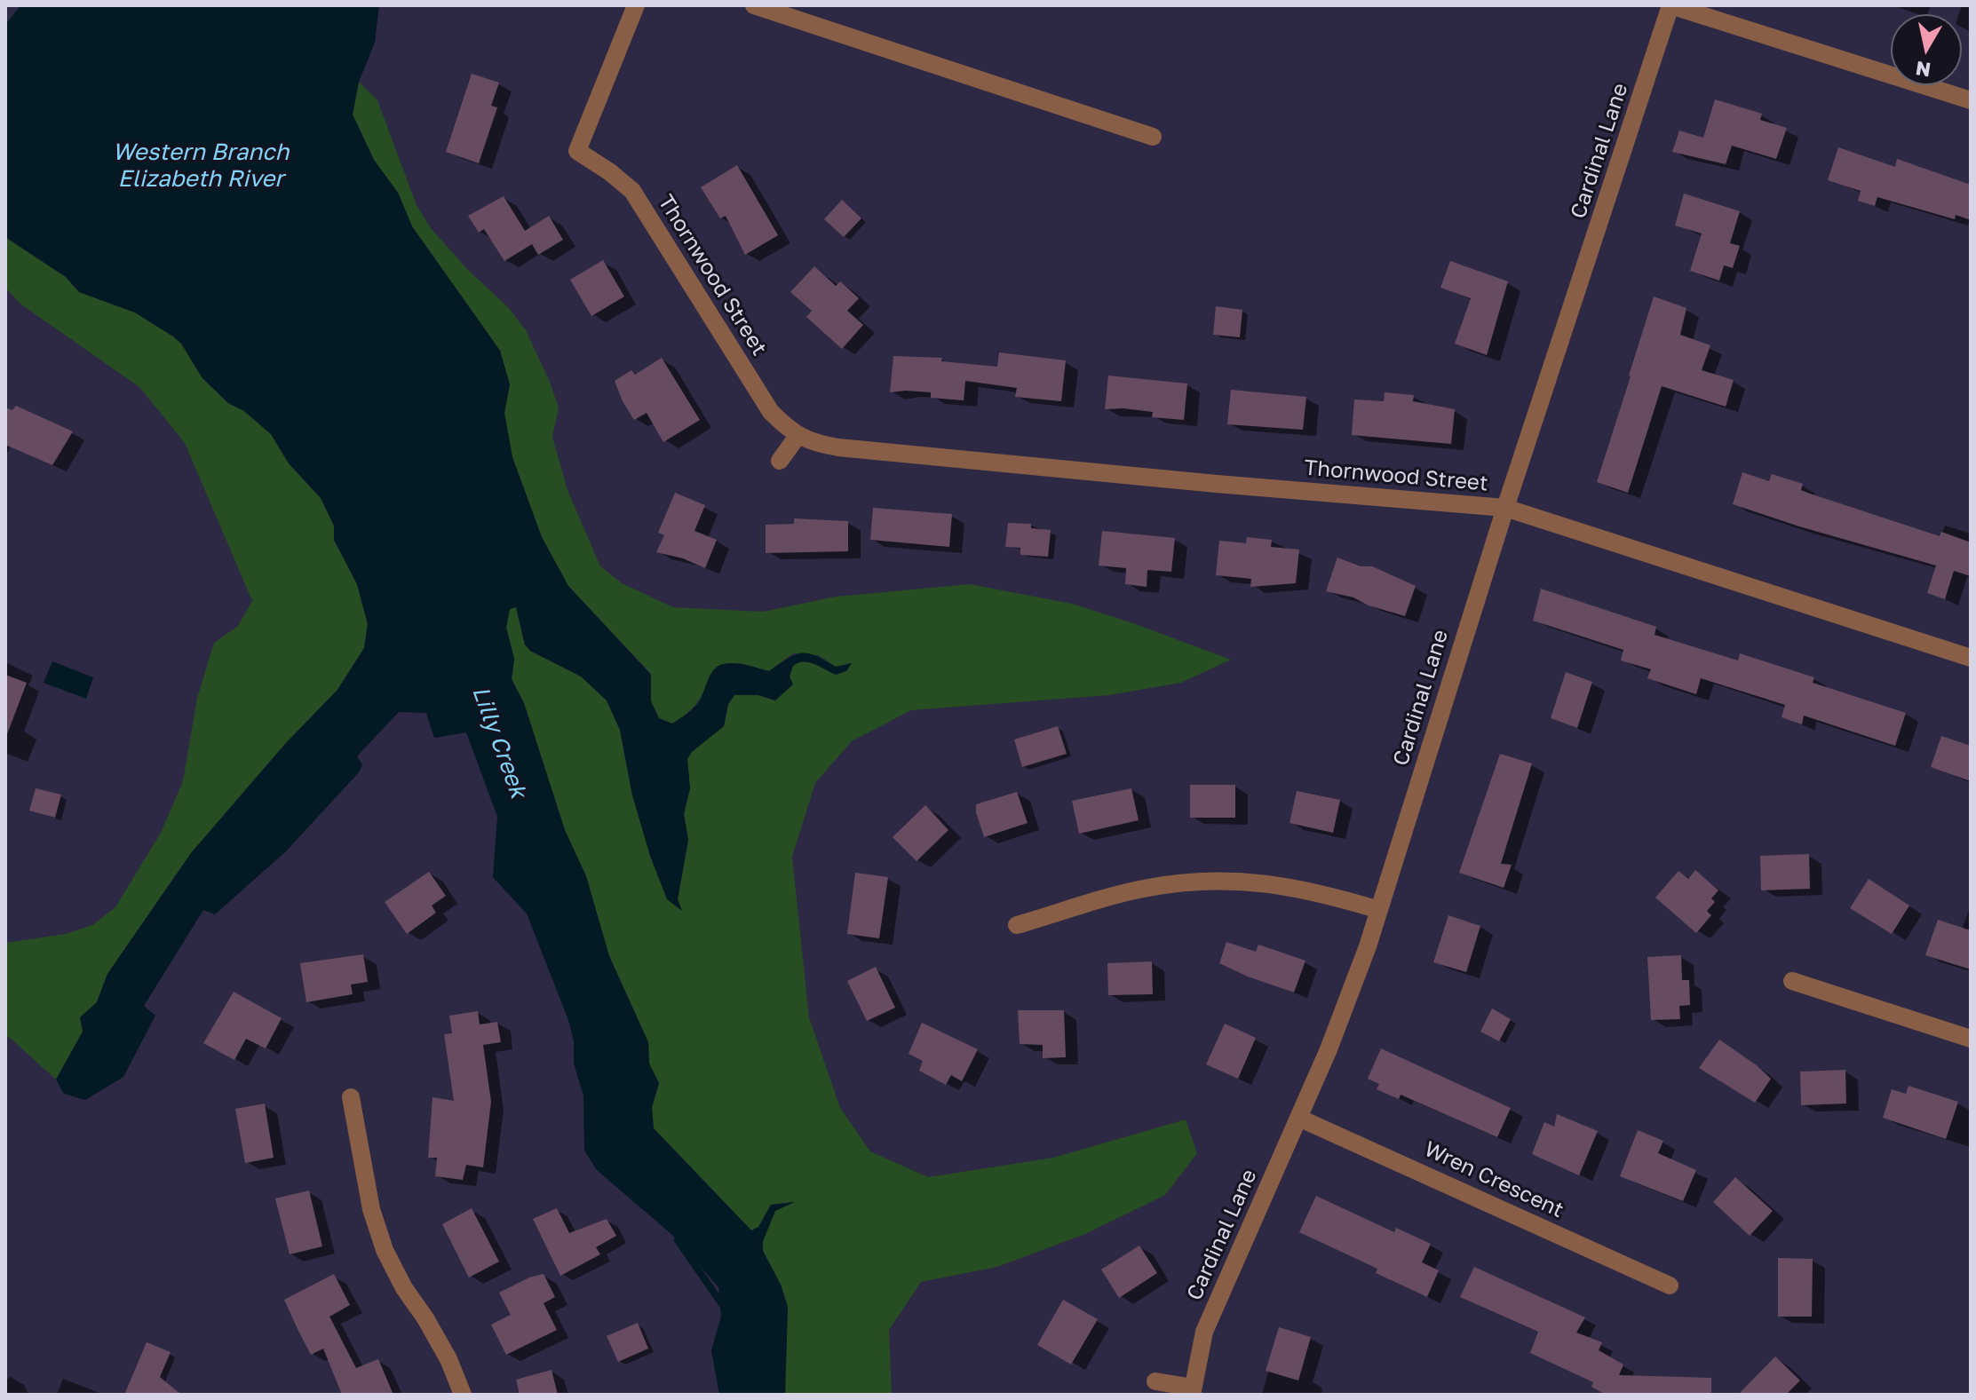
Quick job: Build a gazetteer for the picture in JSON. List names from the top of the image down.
{
  "streets": {
    "street": ["Cardinal Lane", "Thornwood Street", "Wren Crescent"]
  },
  "crossings": [
    ["Cardinal Lane", "Thornwood Street"],
    ["Cardinal Lane", "Wren Crescent"]
  ],
  "water": ["Western Branch Elizabeth River", "Lilly Creek"],
  "north": "bottom"
}
